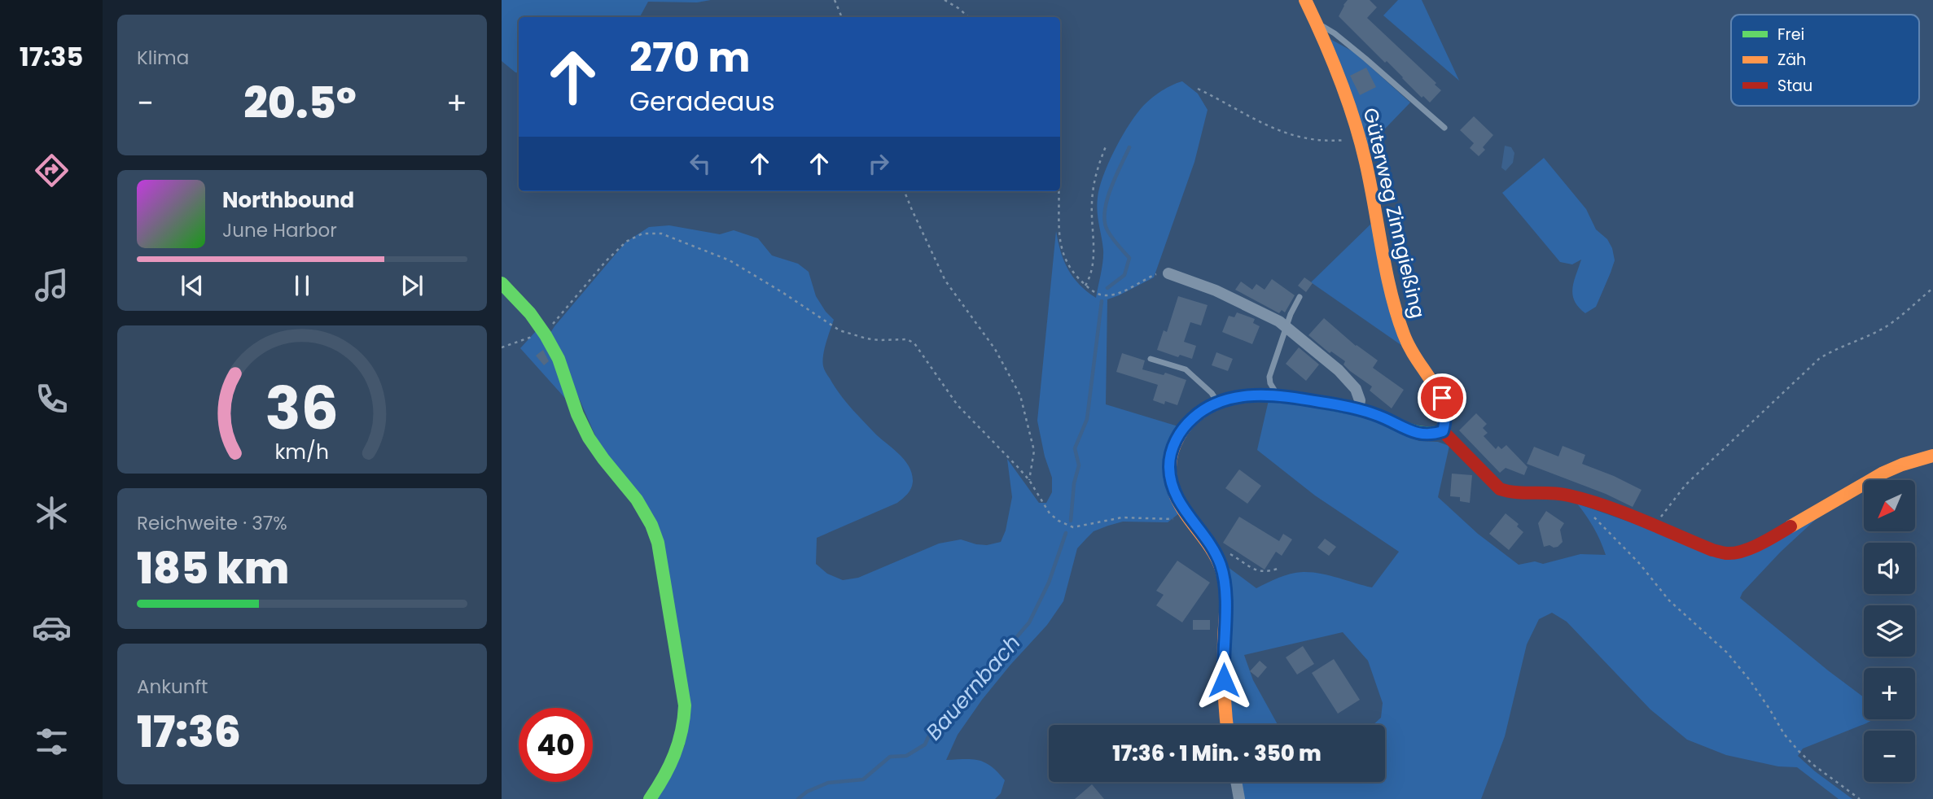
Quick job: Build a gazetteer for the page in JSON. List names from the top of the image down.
{
  "streets": {
    "street": ["Güterweg Zinngießing"]
  },
  "water": ["Bauernbach"],
  "legend": ["Frei", "Zäh", "Stau"],
  "north": "bottom left",
  "page": {
    "tabs": "17:35",
    "tile": [
      "Klima",
      ["Reichweite · 37%", "185 km"],
      ["Ankunft", "17:36"]
    ],
    "turn": ["270 m", "Geradeaus"],
    "heat": ["−", "20.5°", "+"],
    "song": ["Northbound", "June Harbor"],
    "map_buttons": ["+", "−"],
    "limit": "40",
    "trip": "17:36 · 1 Min. · 350 m",
    "gauge": ["36", "km/h"]
  }
}
